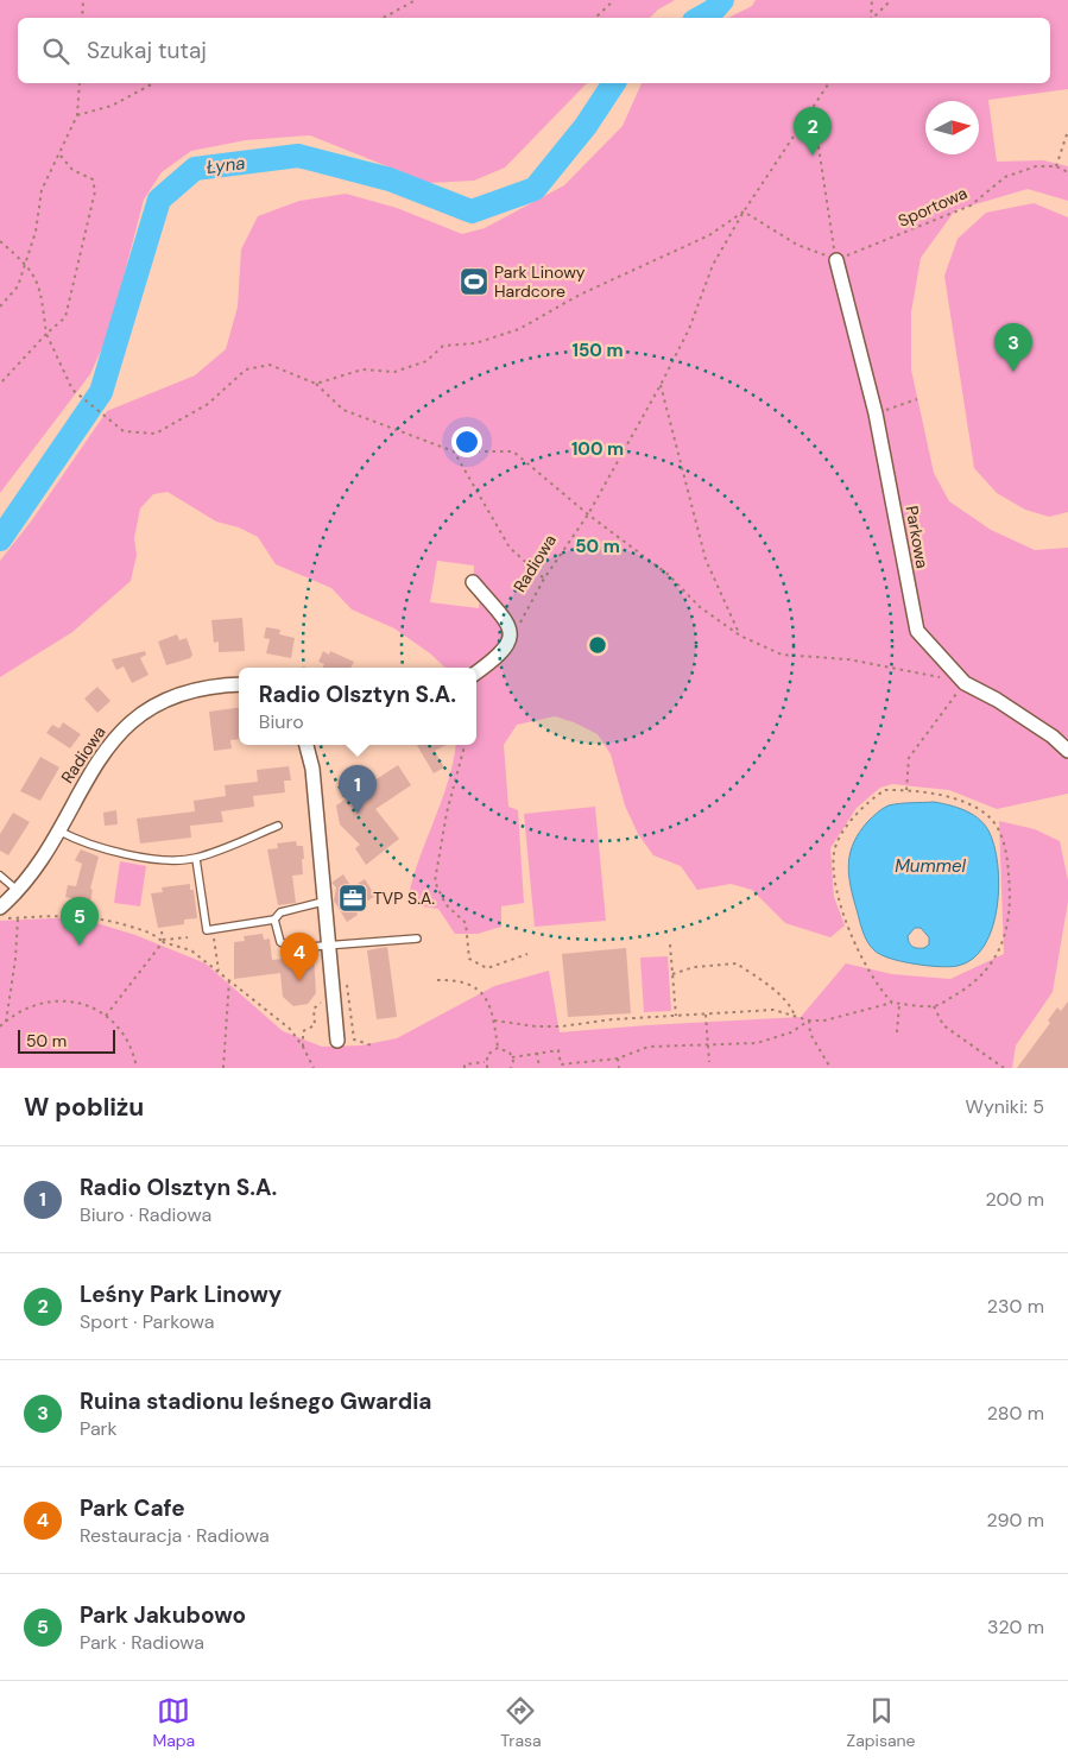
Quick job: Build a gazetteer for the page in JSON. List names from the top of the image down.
{
  "streets": {
    "street": ["Parkowa", "Radiowa"],
    "path": ["Sportowa"]
  },
  "crossings": [
    ["Sportowa", "Parkowa"]
  ],
  "water": ["Łyna", "Mummel"],
  "places": {
    "sports": ["Park Linowy Hardcore"],
    "office": ["TVP S.A."]
  },
  "scale_bar": "50 m",
  "north": "right",
  "page": {
    "search": "Szukaj tutaj",
    "pins": [
      "2",
      "3",
      "1",
      "5",
      "4"
    ],
    "popup": ["Radio Olsztyn S.A.", "Biuro"],
    "scale": "50 m",
    "heading": ["W pobliżu", "Wyniki: 5"],
    "list": [
      {
        "mark": "1",
        "name": "Radio Olsztyn S.A.",
        "note": "Biuro · Radiowa",
        "value": "200 m"
      },
      {
        "mark": "2",
        "name": "Leśny Park Linowy",
        "note": "Sport · Parkowa",
        "value": "230 m"
      },
      {
        "mark": "3",
        "name": "Ruina stadionu leśnego Gwardia",
        "note": "Park",
        "value": "280 m"
      },
      {
        "mark": "4",
        "name": "Park Cafe",
        "note": "Restauracja · Radiowa",
        "value": "290 m"
      },
      {
        "mark": "5",
        "name": "Park Jakubowo",
        "note": "Park · Radiowa",
        "value": "320 m"
      }
    ],
    "nav": ["Mapa", "Trasa", "Zapisane"]
  },
  "rings": ["150 m", "100 m", "50 m"]
}
